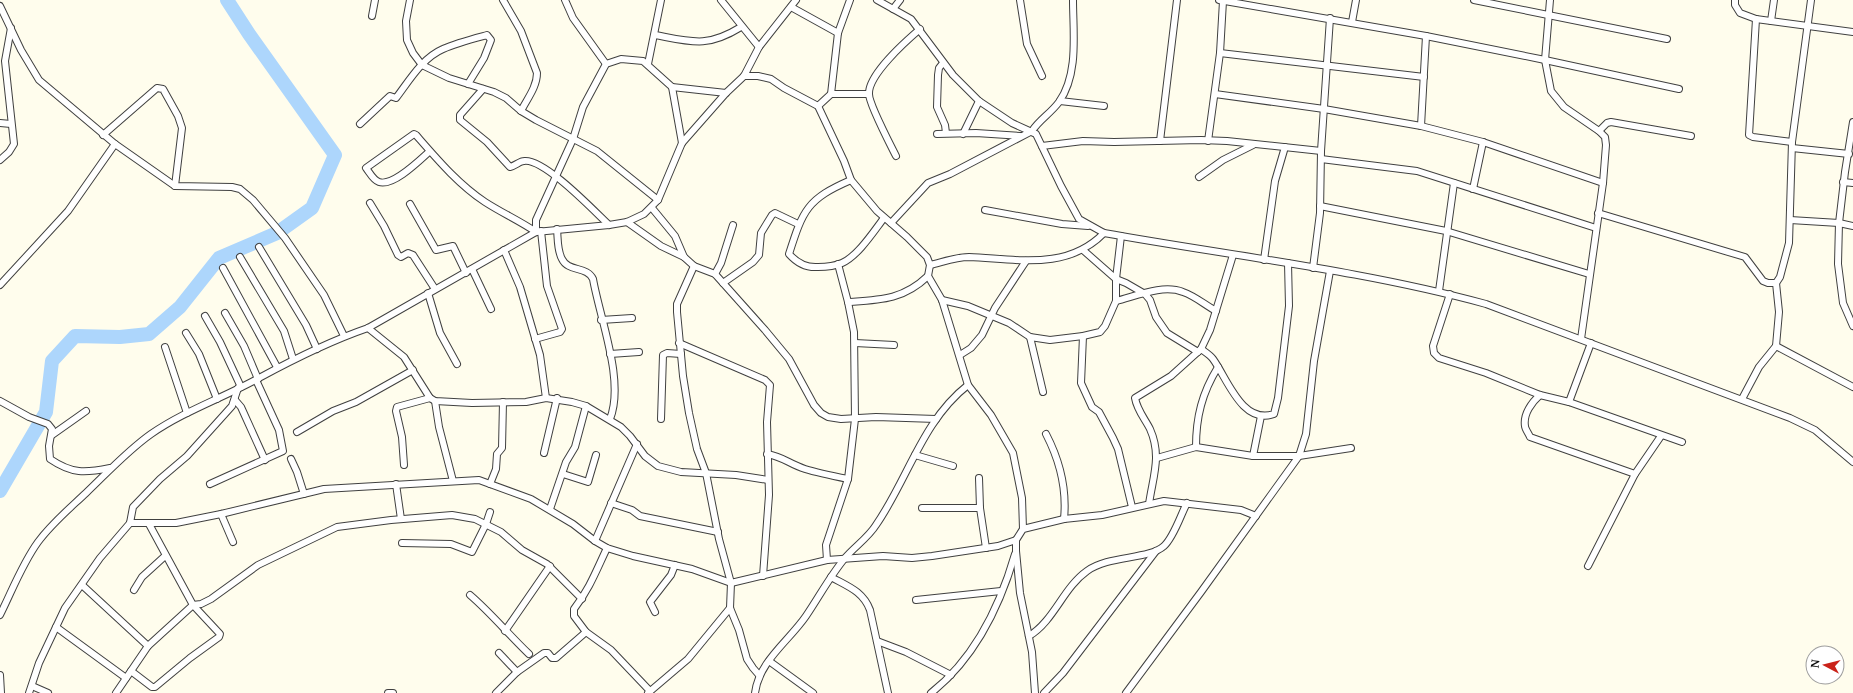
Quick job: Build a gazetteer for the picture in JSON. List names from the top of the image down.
{
  "north": "left"
}
